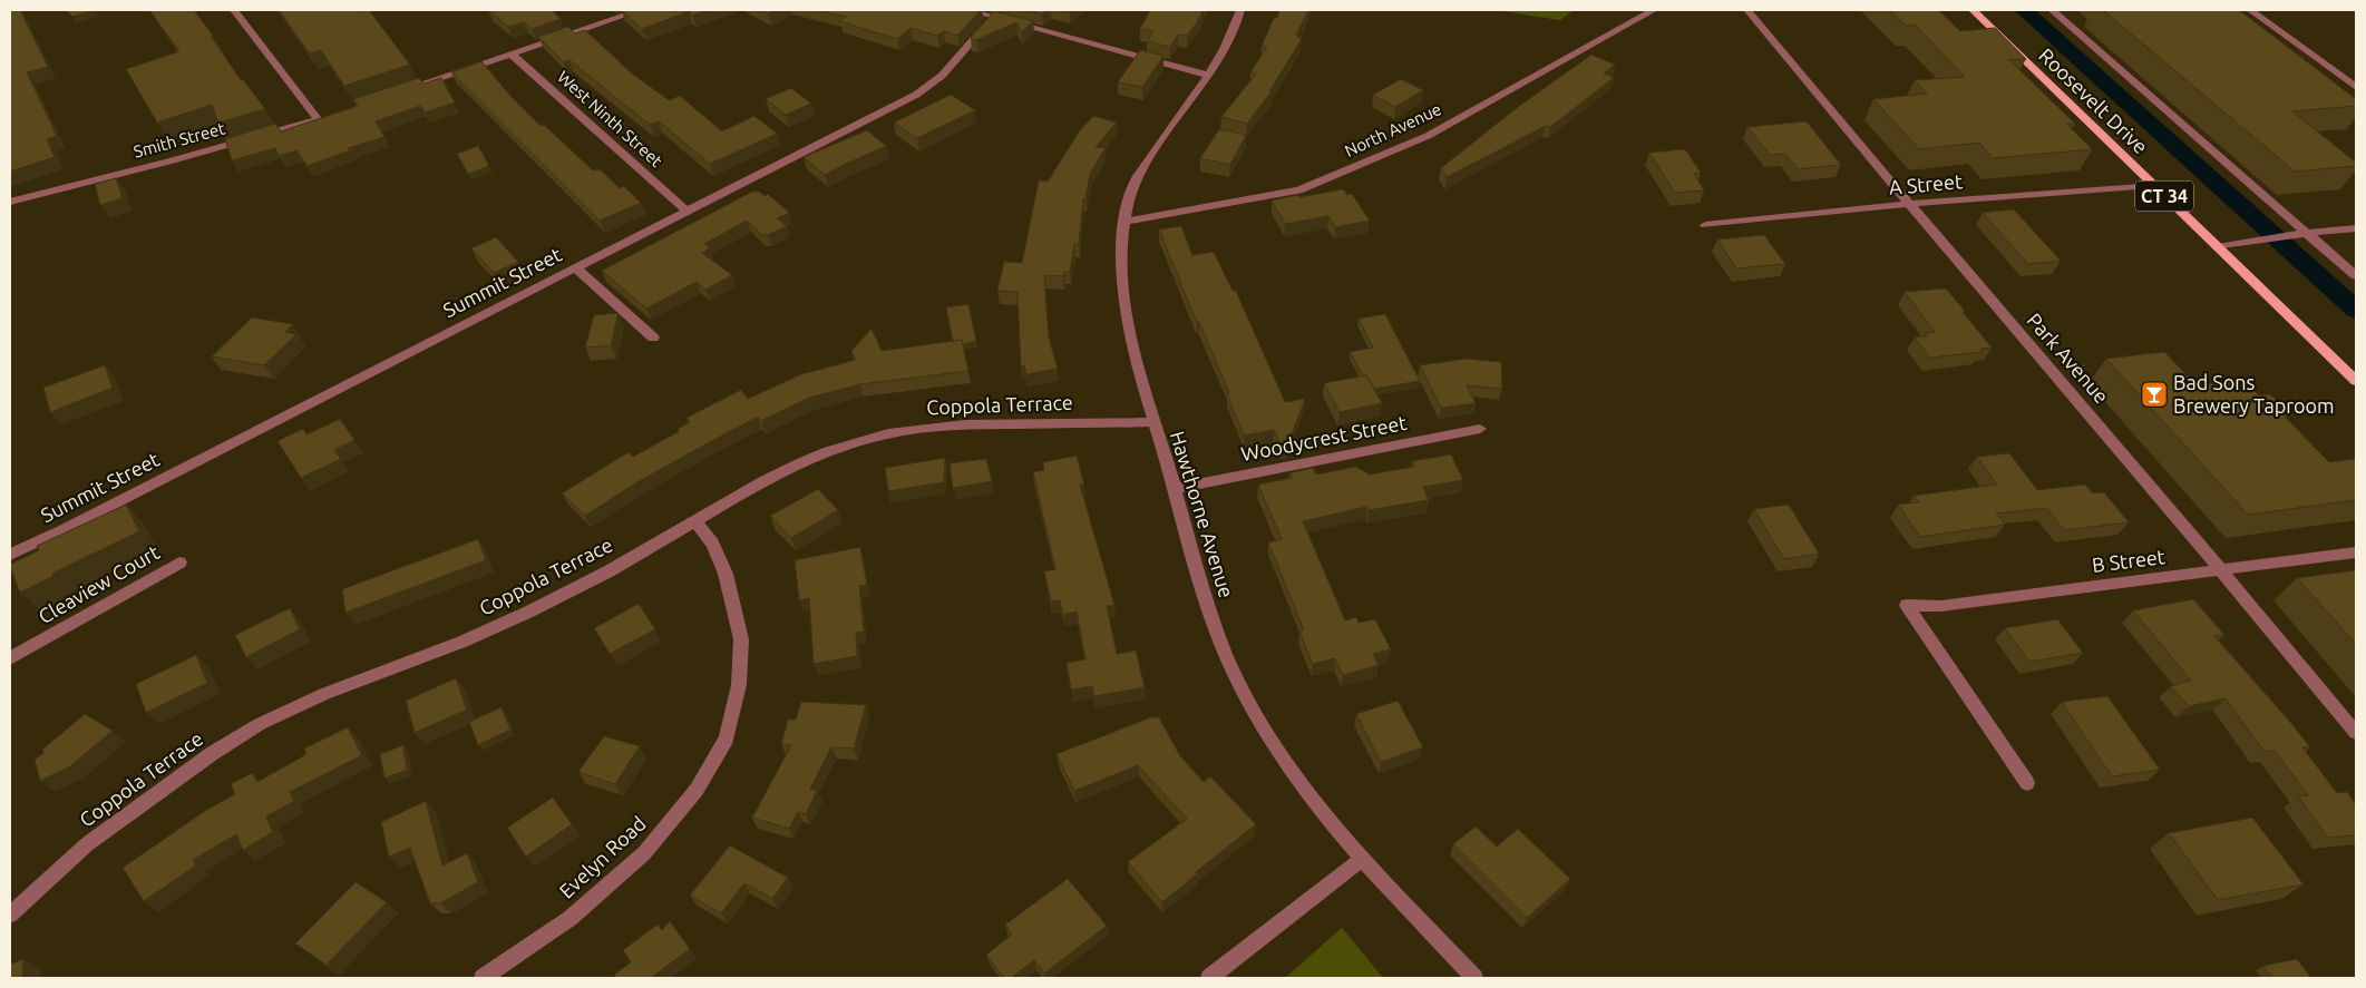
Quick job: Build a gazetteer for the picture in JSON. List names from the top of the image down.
{
  "streets": {
    "main road": ["Roosevelt Drive", "CT 34"],
    "street": [
      "West Ninth Street",
      "North Avenue",
      "Smith Street",
      "A Street",
      "Summit Street",
      "Park Avenue",
      "Coppola Terrace",
      "Woodycrest Street",
      "Hawthorne Avenue",
      "B Street",
      "Cleaview Court",
      "Evelyn Road"
    ]
  },
  "crossings": [
    ["Roosevelt Drive", "A Street"],
    ["West Ninth Street", "Summit Street"],
    ["North Avenue", "Hawthorne Avenue"],
    ["A Street", "Park Avenue"],
    ["Park Avenue", "B Street"],
    ["Coppola Terrace", "Hawthorne Avenue"],
    ["Coppola Terrace", "Evelyn Road"],
    ["Woodycrest Street", "Hawthorne Avenue"]
  ],
  "places": {
    "bar": ["Bad Sons Brewery Taproom"]
  }
}
